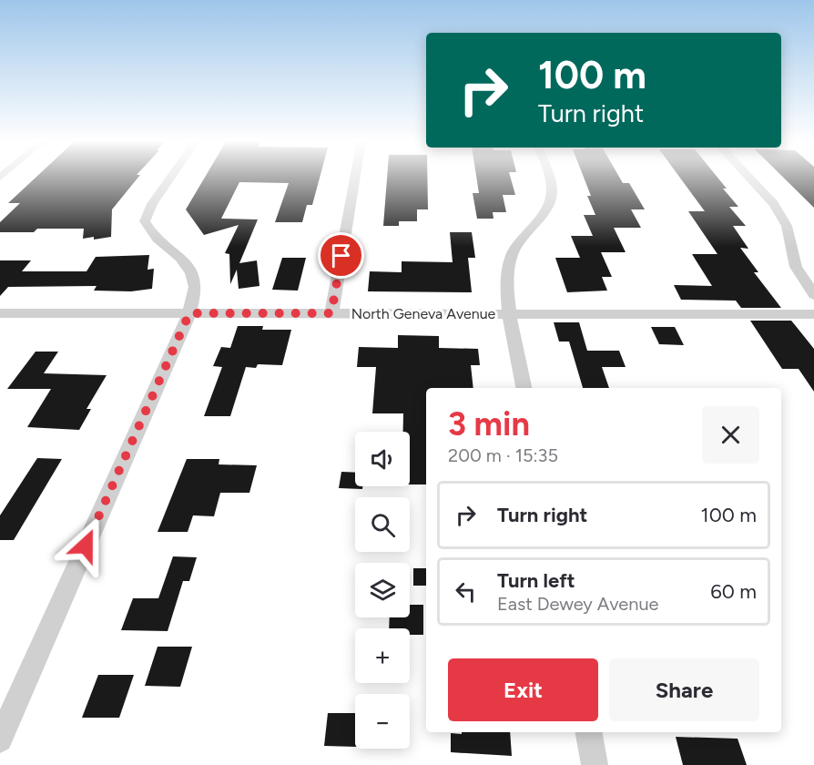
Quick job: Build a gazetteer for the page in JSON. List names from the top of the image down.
{
  "streets": {
    "street": ["North Geneva Avenue"]
  },
  "page": {
    "turn": ["100 m", "Turn right"],
    "heading": ["3 min", "200 m · 15:35"],
    "map_buttons": ["+", "−"],
    "list": [
      {
        "name": "Turn right",
        "value": "100 m"
      },
      {
        "name": "Turn left",
        "note": "East Dewey Avenue",
        "value": "60 m"
      }
    ],
    "buttons": ["Exit", "Share"]
  }
}
